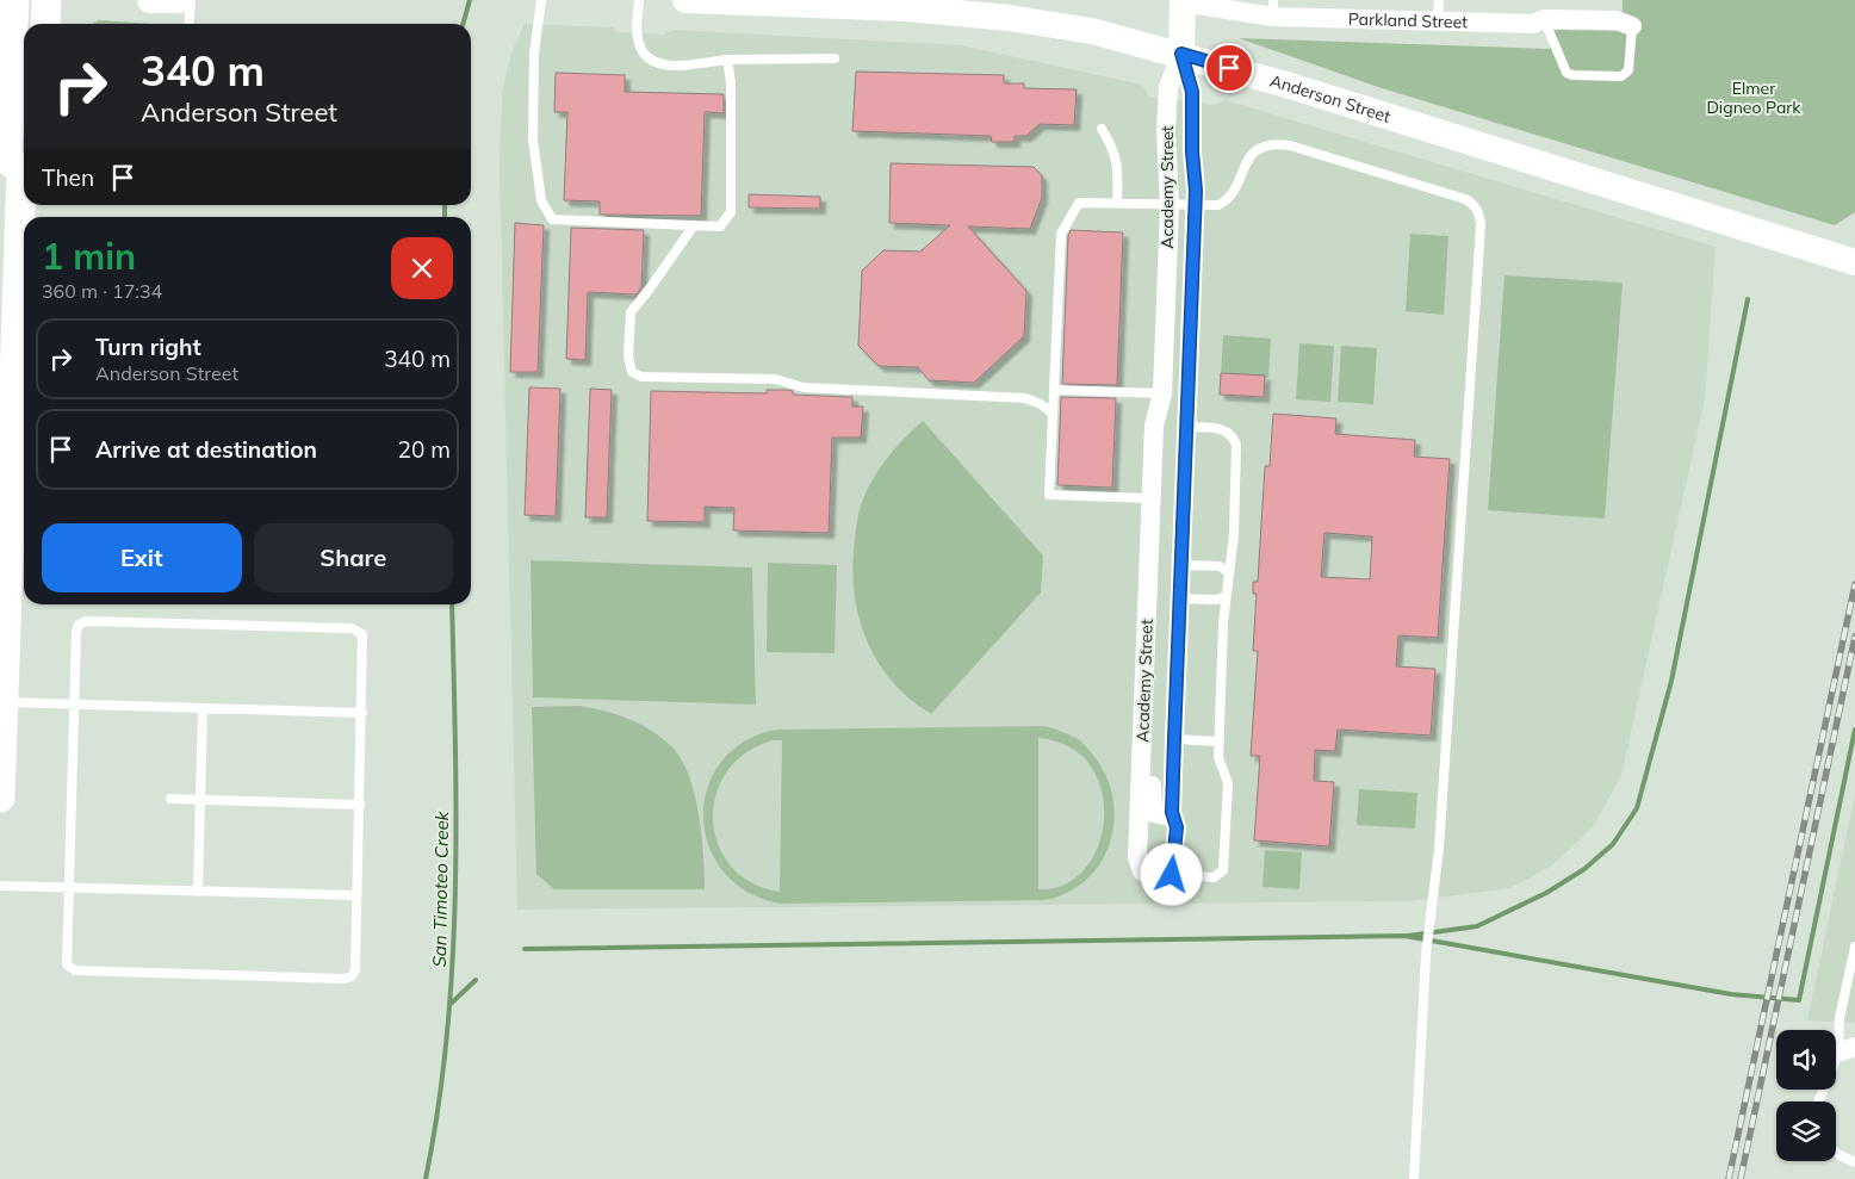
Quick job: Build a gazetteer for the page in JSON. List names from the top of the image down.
{
  "streets": {
    "main road": ["Anderson Street", "Academy Street"],
    "street": ["Parkland Street"]
  },
  "crossings": [
    ["Parkland Street", "Academy Street"],
    ["Anderson Street", "Academy Street"]
  ],
  "water": ["San Timoteo Creek"],
  "parks": ["Elmer Digneo Park"],
  "page": {
    "turn": ["340 m", "Anderson Street"],
    "then": "Then",
    "heading": ["1 min", "360 m · 17:34"],
    "list": [
      {
        "name": "Turn right",
        "note": "Anderson Street",
        "value": "340 m"
      },
      {
        "name": "Arrive at destination",
        "value": "20 m"
      }
    ],
    "buttons": ["Exit", "Share"]
  }
}
